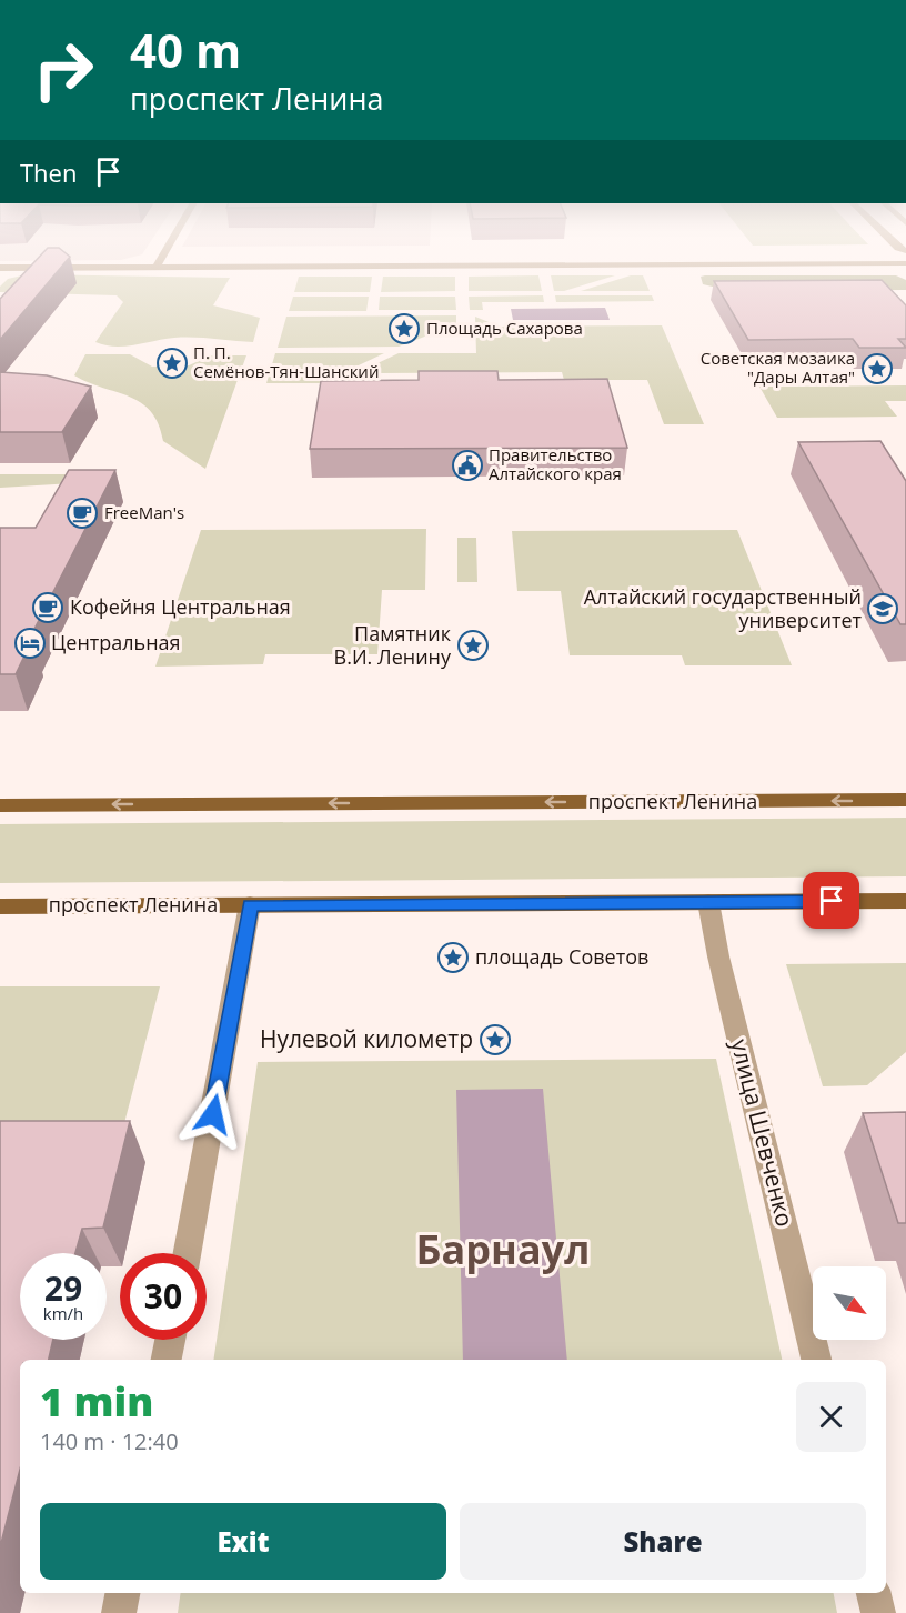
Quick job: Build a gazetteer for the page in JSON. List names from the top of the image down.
{
  "streets": {
    "main road": ["проспект Ленина"],
    "street": ["улица Шевченко"]
  },
  "crossings": [
    ["проспект Ленина", "улица Шевченко"]
  ],
  "districts": ["Барнаул"],
  "places": {
    "place": [
      "Площадь Сахарова",
      "П. П. Семёнов-Тян-Шанский",
      "Советская мозаика \"Дары Алтая\"",
      "Памятник В.И. Ленину",
      "площадь Советов",
      "Нулевой километр"
    ],
    "public building": ["Правительство Алтайского края"],
    "cafe": ["FreeMan's", "Кофейня Центральная"],
    "school or university": ["Алтайский государственный университет"],
    "hotel": ["Центральная"]
  },
  "north": "bottom right",
  "page": {
    "turn": ["40 m", "проспект Ленина"],
    "then": "Then",
    "speed": "29 km/h",
    "limit": "30",
    "heading": ["1 min", "140 m · 12:40"],
    "buttons": ["Exit", "Share"]
  }
}
